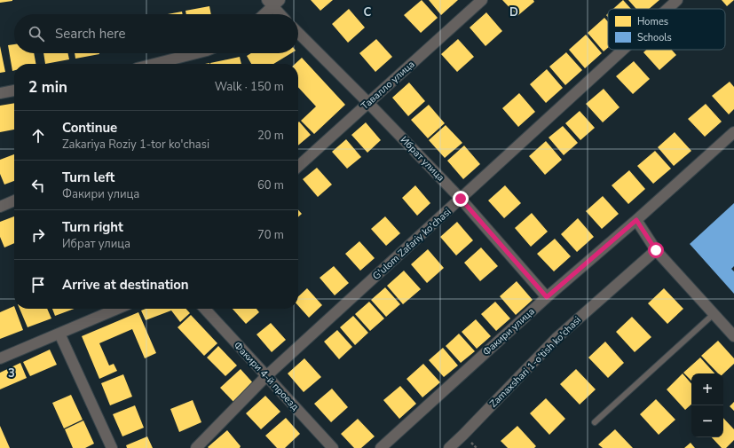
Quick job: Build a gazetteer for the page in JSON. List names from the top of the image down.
{
  "streets": {
    "street": [
      "Тавалло улица",
      "Ибрат улица",
      "G'ulom Zafariy ko'chasi",
      "Факири улица",
      "Zamaxshari 1-o'tish ko'chasi",
      "Факири 4-й проезд"
    ]
  },
  "crossings": [
    ["Тавалло улица", "Ибрат улица"],
    ["Ибрат улица", "G'ulom Zafariy ko'chasi"],
    ["Ибрат улица", "Факири улица"],
    ["G'ulom Zafariy ko'chasi", "Факири 4-й проезд"]
  ],
  "legend": ["Homes", "Schools"],
  "page": {
    "search": "Search here",
    "heading": ["2 min", "Walk · 150 m"],
    "list": [
      ["Continue", "Zakariya Roziy 1-tor ko'chasi", "20 m"],
      ["Turn left", "Факири улица", "60 m"],
      ["Turn right", "Ибрат улица", "70 m"],
      "Arrive at destination"
    ],
    "map_buttons": ["+", "−"]
  },
  "grid": {
    "columns": ["C", "D"],
    "rows": ["3"]
  }
}
